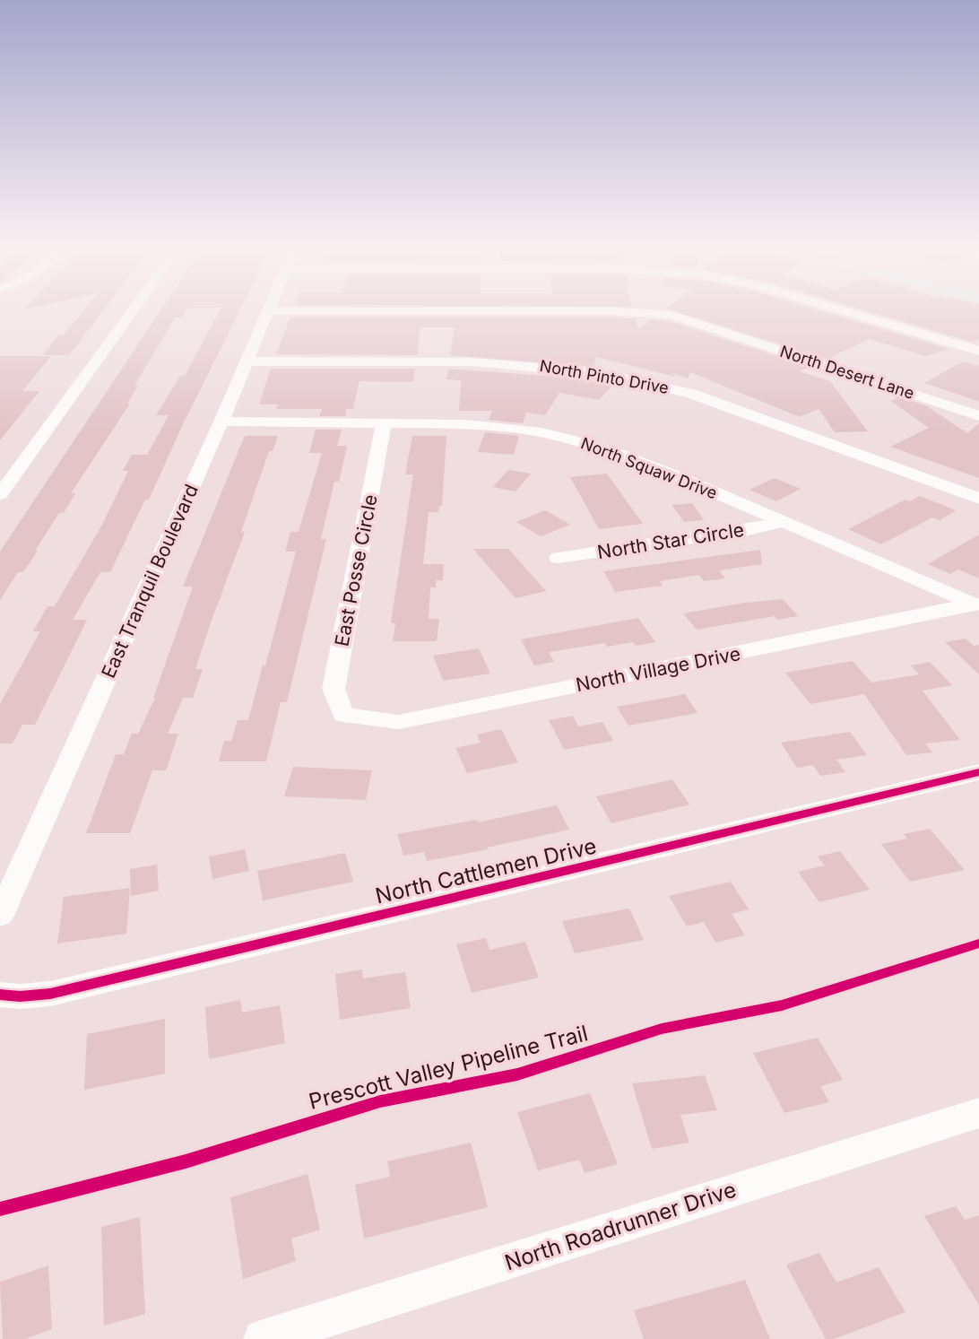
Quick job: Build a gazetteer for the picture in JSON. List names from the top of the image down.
{
  "streets": {
    "street": [
      "North Desert Lane",
      "North Pinto Drive",
      "North Squaw Drive",
      "North Star Circle",
      "East Posse Circle",
      "East Tranquil Boulevard",
      "North Village Drive",
      "North Cattlemen Drive",
      "North Roadrunner Drive"
    ],
    "cycle path": ["Prescott Valley Pipeline Trail"]
  },
  "crossings": [
    ["North Desert Lane", "East Tranquil Boulevard"],
    ["North Pinto Drive", "East Tranquil Boulevard"],
    ["North Squaw Drive", "North Star Circle"],
    ["North Squaw Drive", "East Posse Circle"],
    ["North Squaw Drive", "East Tranquil Boulevard"],
    ["North Squaw Drive", "North Village Drive"],
    ["East Posse Circle", "North Village Drive"]
  ]
}
